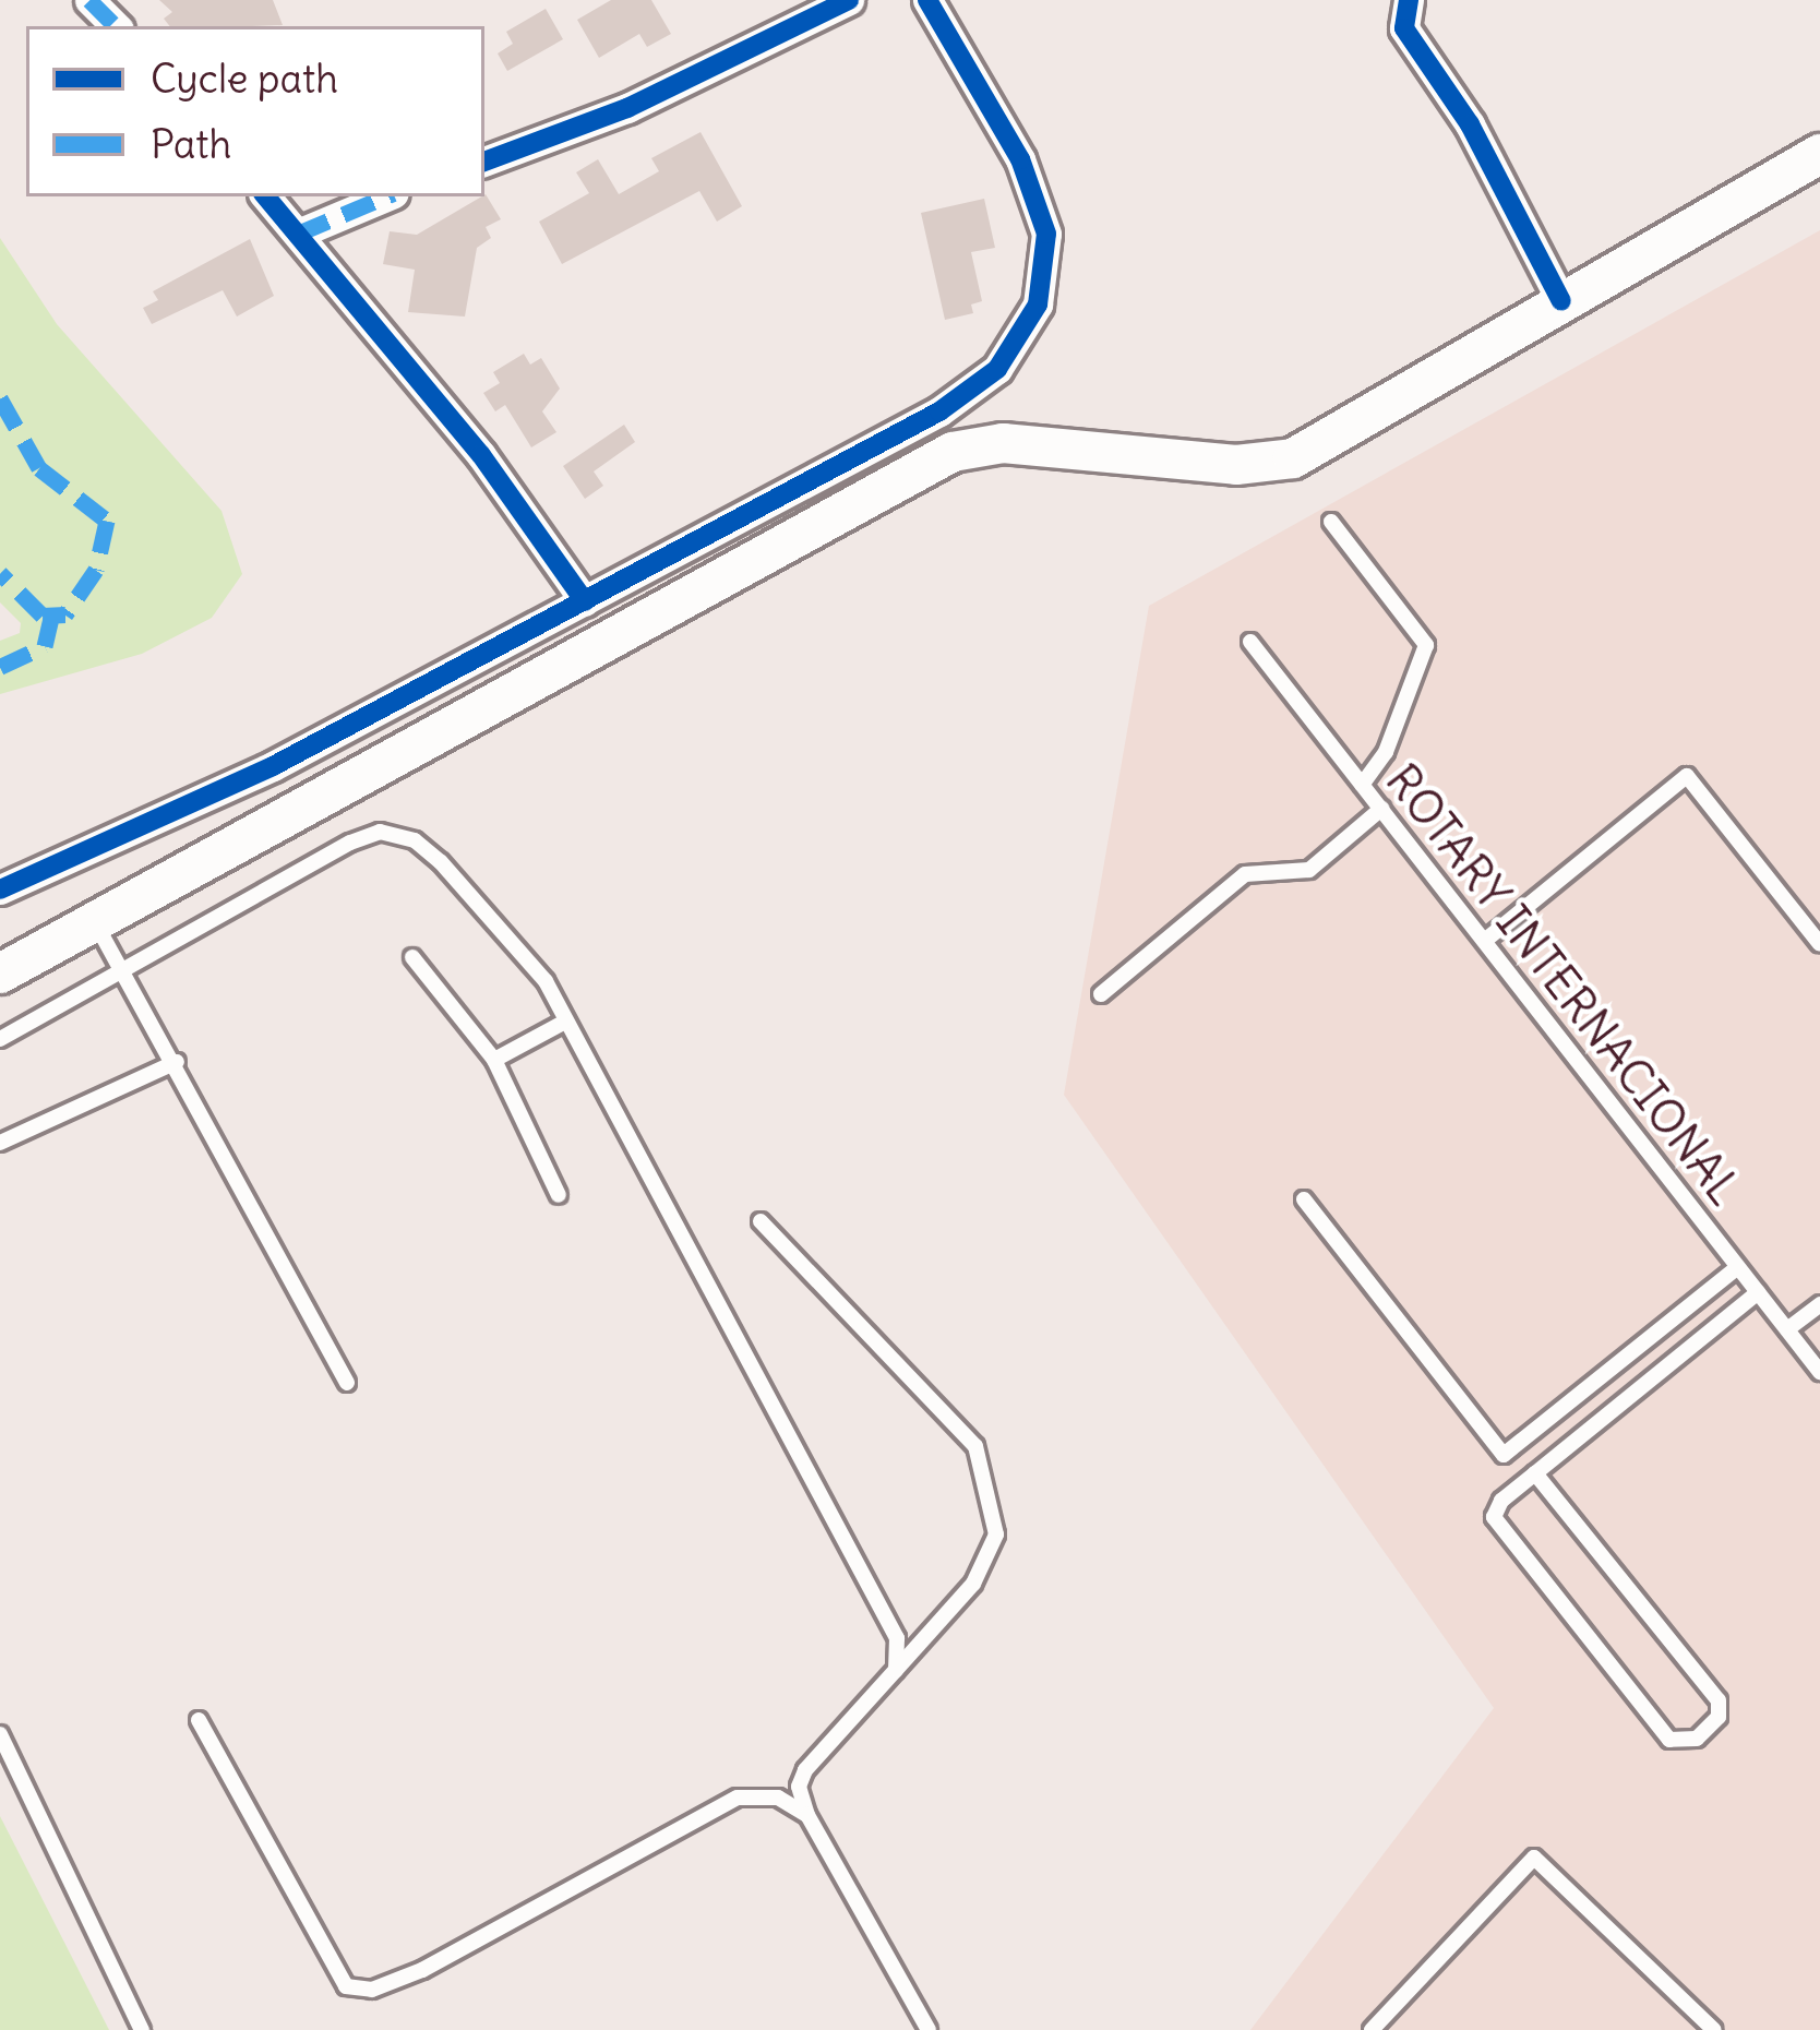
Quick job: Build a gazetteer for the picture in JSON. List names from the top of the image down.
{
  "streets": {
    "lane": ["ROTARY INTERNACIONAL"]
  },
  "legend": ["Cycle path", "Path"]
}
